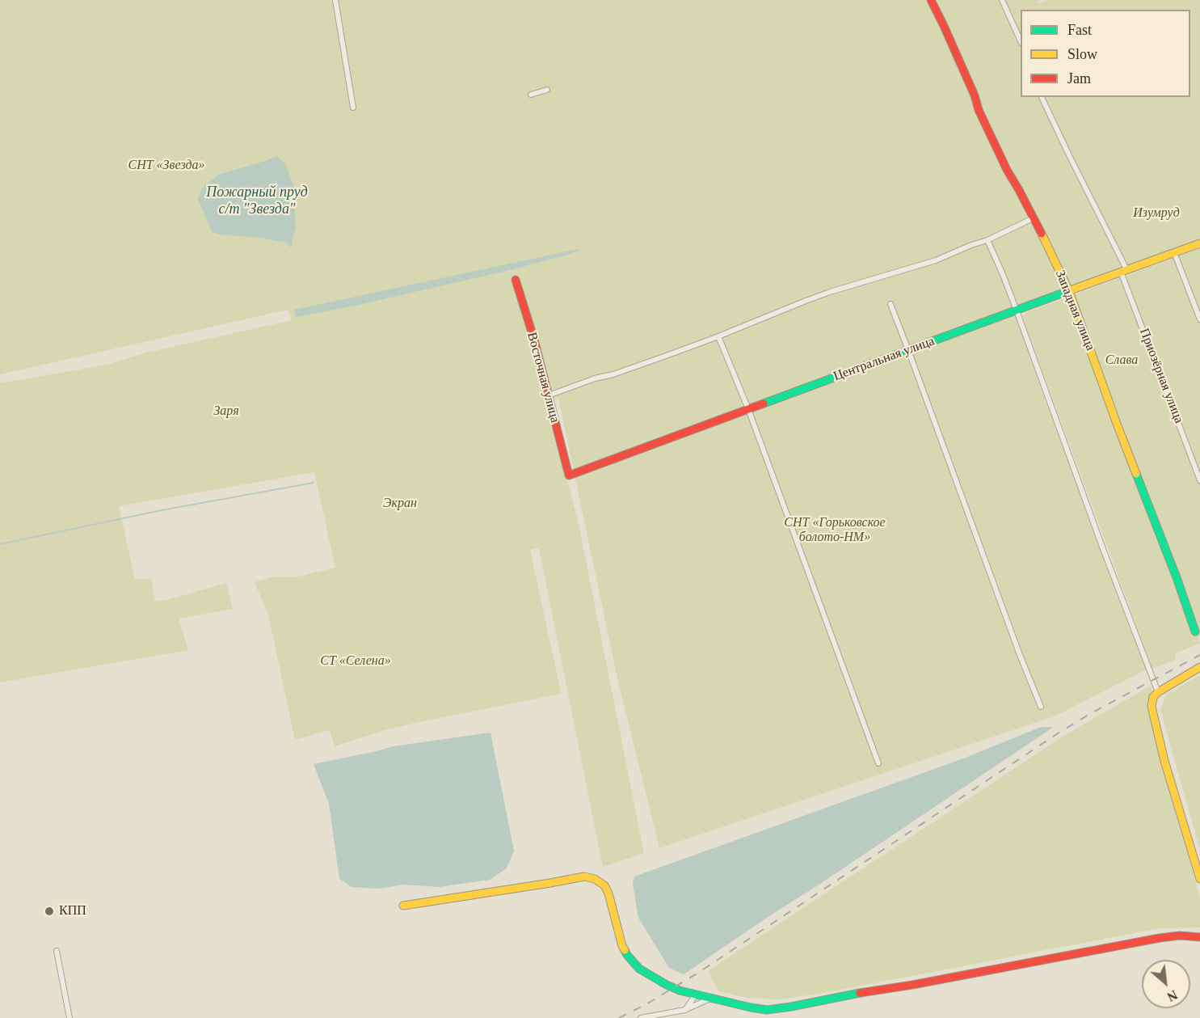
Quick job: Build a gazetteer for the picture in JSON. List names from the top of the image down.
{
  "streets": {
    "street": [
      "Западная улица",
      "Центральная улица",
      "Приозёрная улица",
      "Восточная улица"
    ]
  },
  "crossings": [
    ["Западная улица", "Центральная улица"],
    ["Центральная улица", "Приозёрная улица"],
    ["Центральная улица", "Восточная улица"]
  ],
  "water": ["Пожарный пруд с/т \"Звезда\""],
  "parks": [
    "СНТ «Звезда»",
    "Изумруд",
    "Слава",
    "Заря",
    "Экран",
    "СНТ «Горьковское болото-НМ»",
    "СТ «Селена»"
  ],
  "places": ["КПП"],
  "legend": ["Fast", "Slow", "Jam"],
  "north": "bottom right"
}
